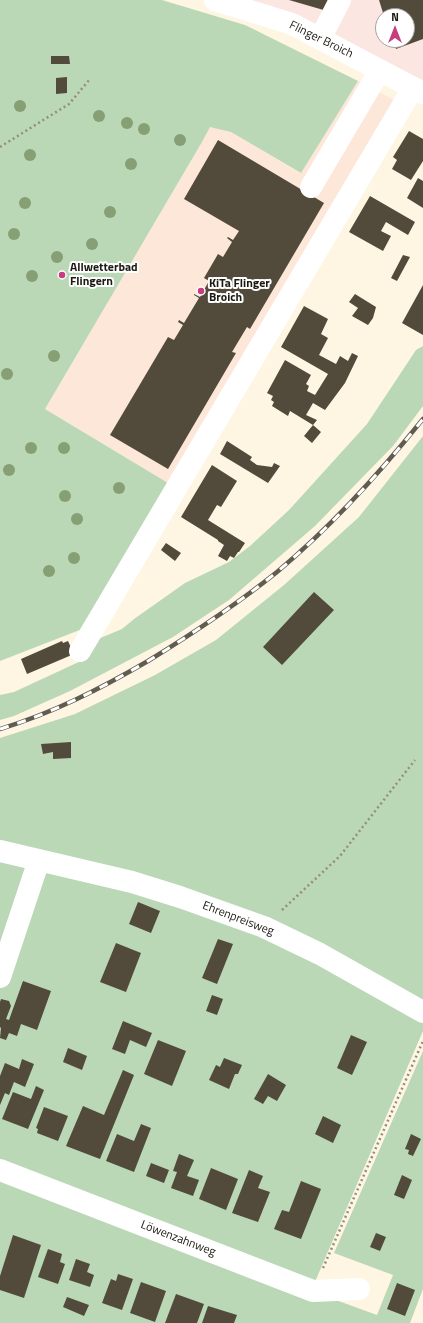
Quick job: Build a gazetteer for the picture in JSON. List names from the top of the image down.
{
  "streets": {
    "street": ["Flinger Broich", "Ehrenpreisweg", "Löwenzahnweg"]
  },
  "places": ["Allwetterbad Flingern", "KiTa Flinger Broich"],
  "north": "top"
}
